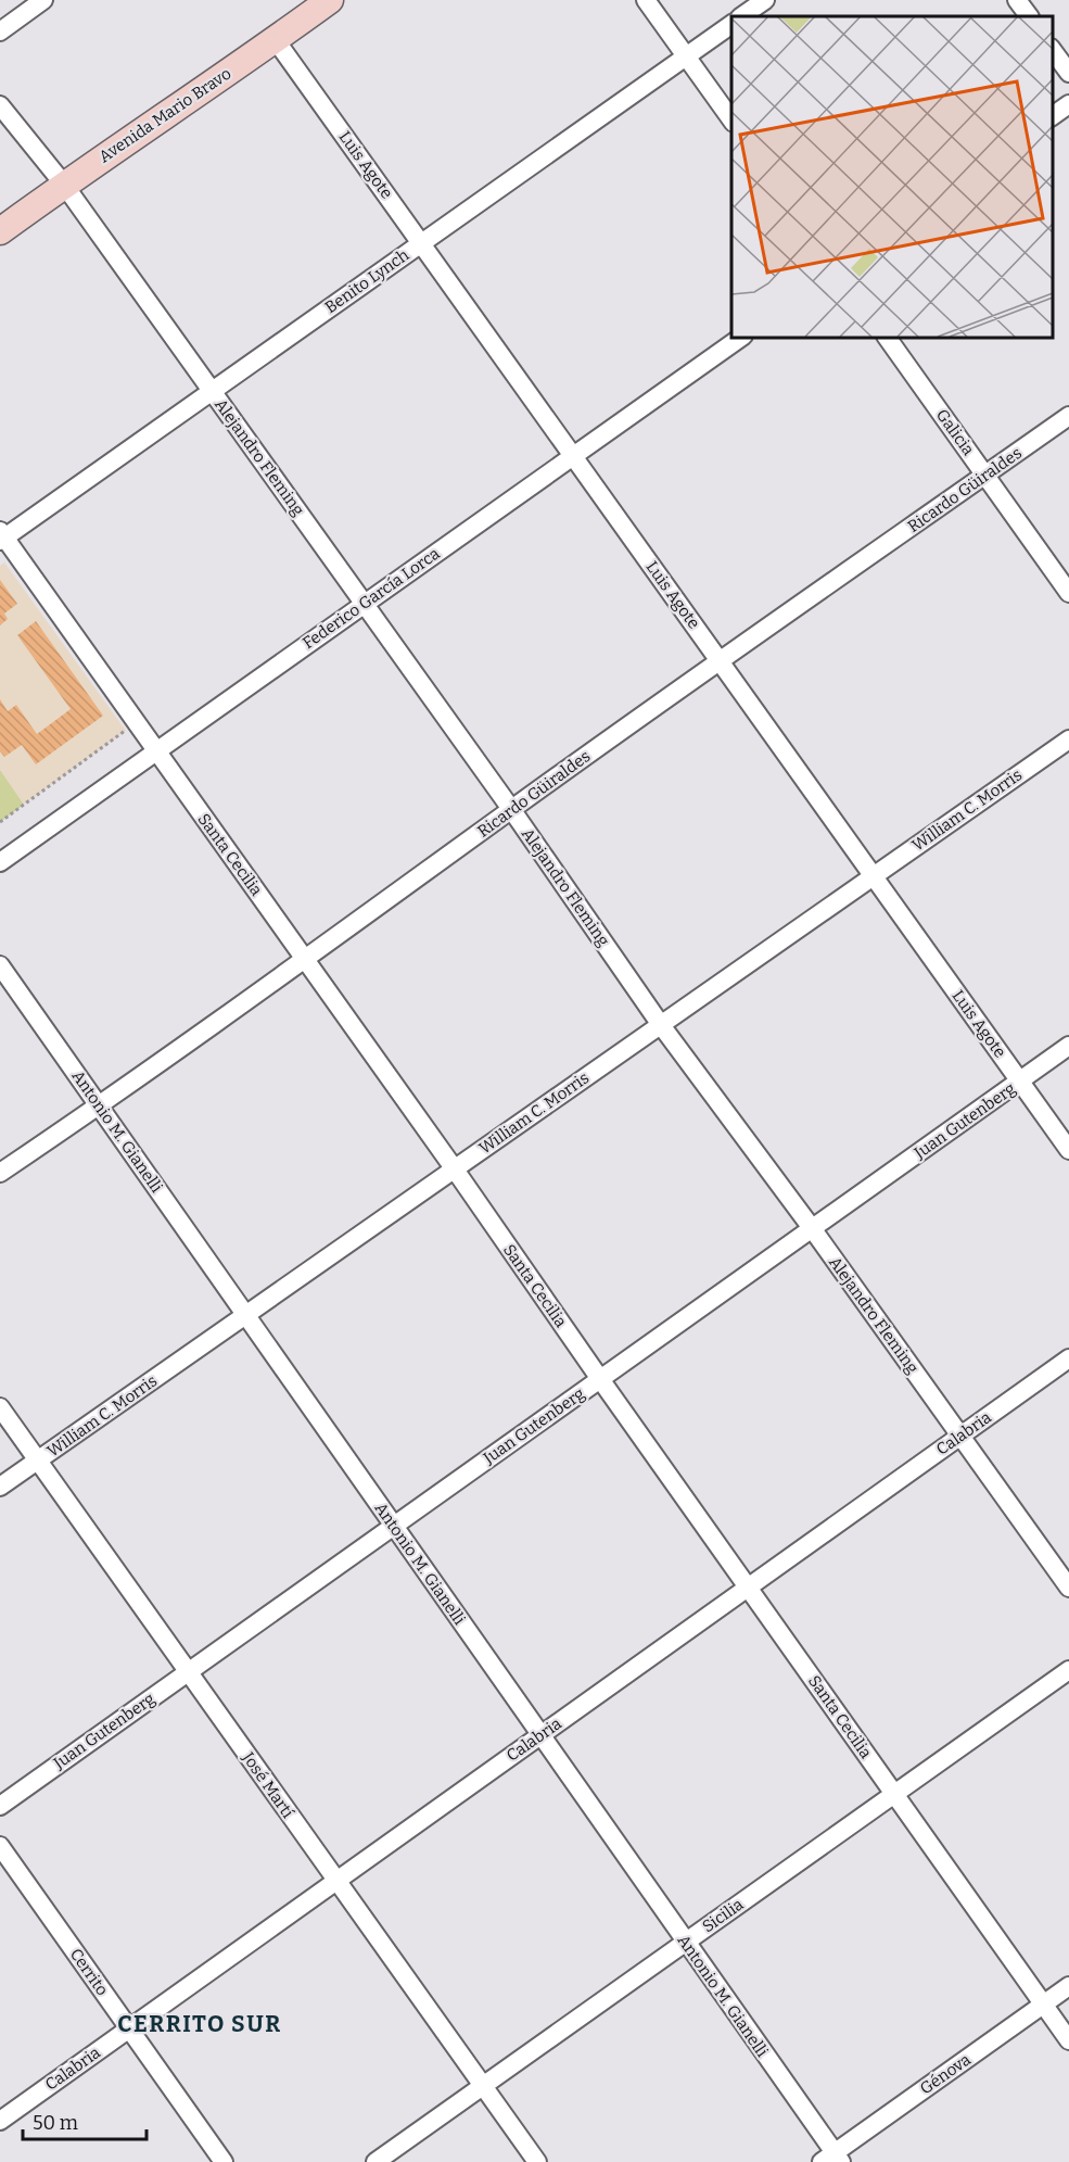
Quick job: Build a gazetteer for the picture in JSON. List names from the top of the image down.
{
  "streets": {
    "main road": ["Avenida Mario Bravo"],
    "street": [
      "Luis Agote",
      "Benito Lynch",
      "Galicia",
      "Alejandro Fleming",
      "Ricardo Güiraldes",
      "Federico García Lorca",
      "William C. Morris",
      "Santa Cecilia",
      "Juan Gutenberg",
      "Antonio M. Gianelli",
      "Calabria",
      "José Martí",
      "Sicilia",
      "Cerrito",
      "Génova"
    ]
  },
  "crossings": [
    ["Avenida Mario Bravo", "Luis Agote"],
    ["Avenida Mario Bravo", "Alejandro Fleming"],
    ["Luis Agote", "Benito Lynch"],
    ["Luis Agote", "Ricardo Güiraldes"],
    ["Luis Agote", "Federico García Lorca"],
    ["Luis Agote", "William C. Morris"],
    ["Luis Agote", "Juan Gutenberg"],
    ["Benito Lynch", "Alejandro Fleming"],
    ["Benito Lynch", "Santa Cecilia"],
    ["Galicia", "Ricardo Güiraldes"],
    ["Alejandro Fleming", "Ricardo Güiraldes"],
    ["Alejandro Fleming", "Federico García Lorca"],
    ["Alejandro Fleming", "William C. Morris"],
    ["Alejandro Fleming", "Juan Gutenberg"],
    ["Alejandro Fleming", "Calabria"],
    ["Ricardo Güiraldes", "Santa Cecilia"],
    ["Ricardo Güiraldes", "Antonio M. Gianelli"],
    ["Federico García Lorca", "Santa Cecilia"],
    ["William C. Morris", "Santa Cecilia"],
    ["William C. Morris", "Antonio M. Gianelli"],
    ["William C. Morris", "José Martí"],
    ["Santa Cecilia", "Juan Gutenberg"],
    ["Santa Cecilia", "Calabria"],
    ["Santa Cecilia", "Sicilia"],
    ["Santa Cecilia", "Génova"],
    ["Juan Gutenberg", "Antonio M. Gianelli"],
    ["Juan Gutenberg", "José Martí"],
    ["Antonio M. Gianelli", "Calabria"],
    ["Antonio M. Gianelli", "Sicilia"],
    ["Antonio M. Gianelli", "Génova"],
    ["Calabria", "José Martí"],
    ["Calabria", "Cerrito"],
    ["José Martí", "Sicilia"]
  ],
  "districts": ["CERRITO SUR"],
  "scale_bar": "50 m"
}
